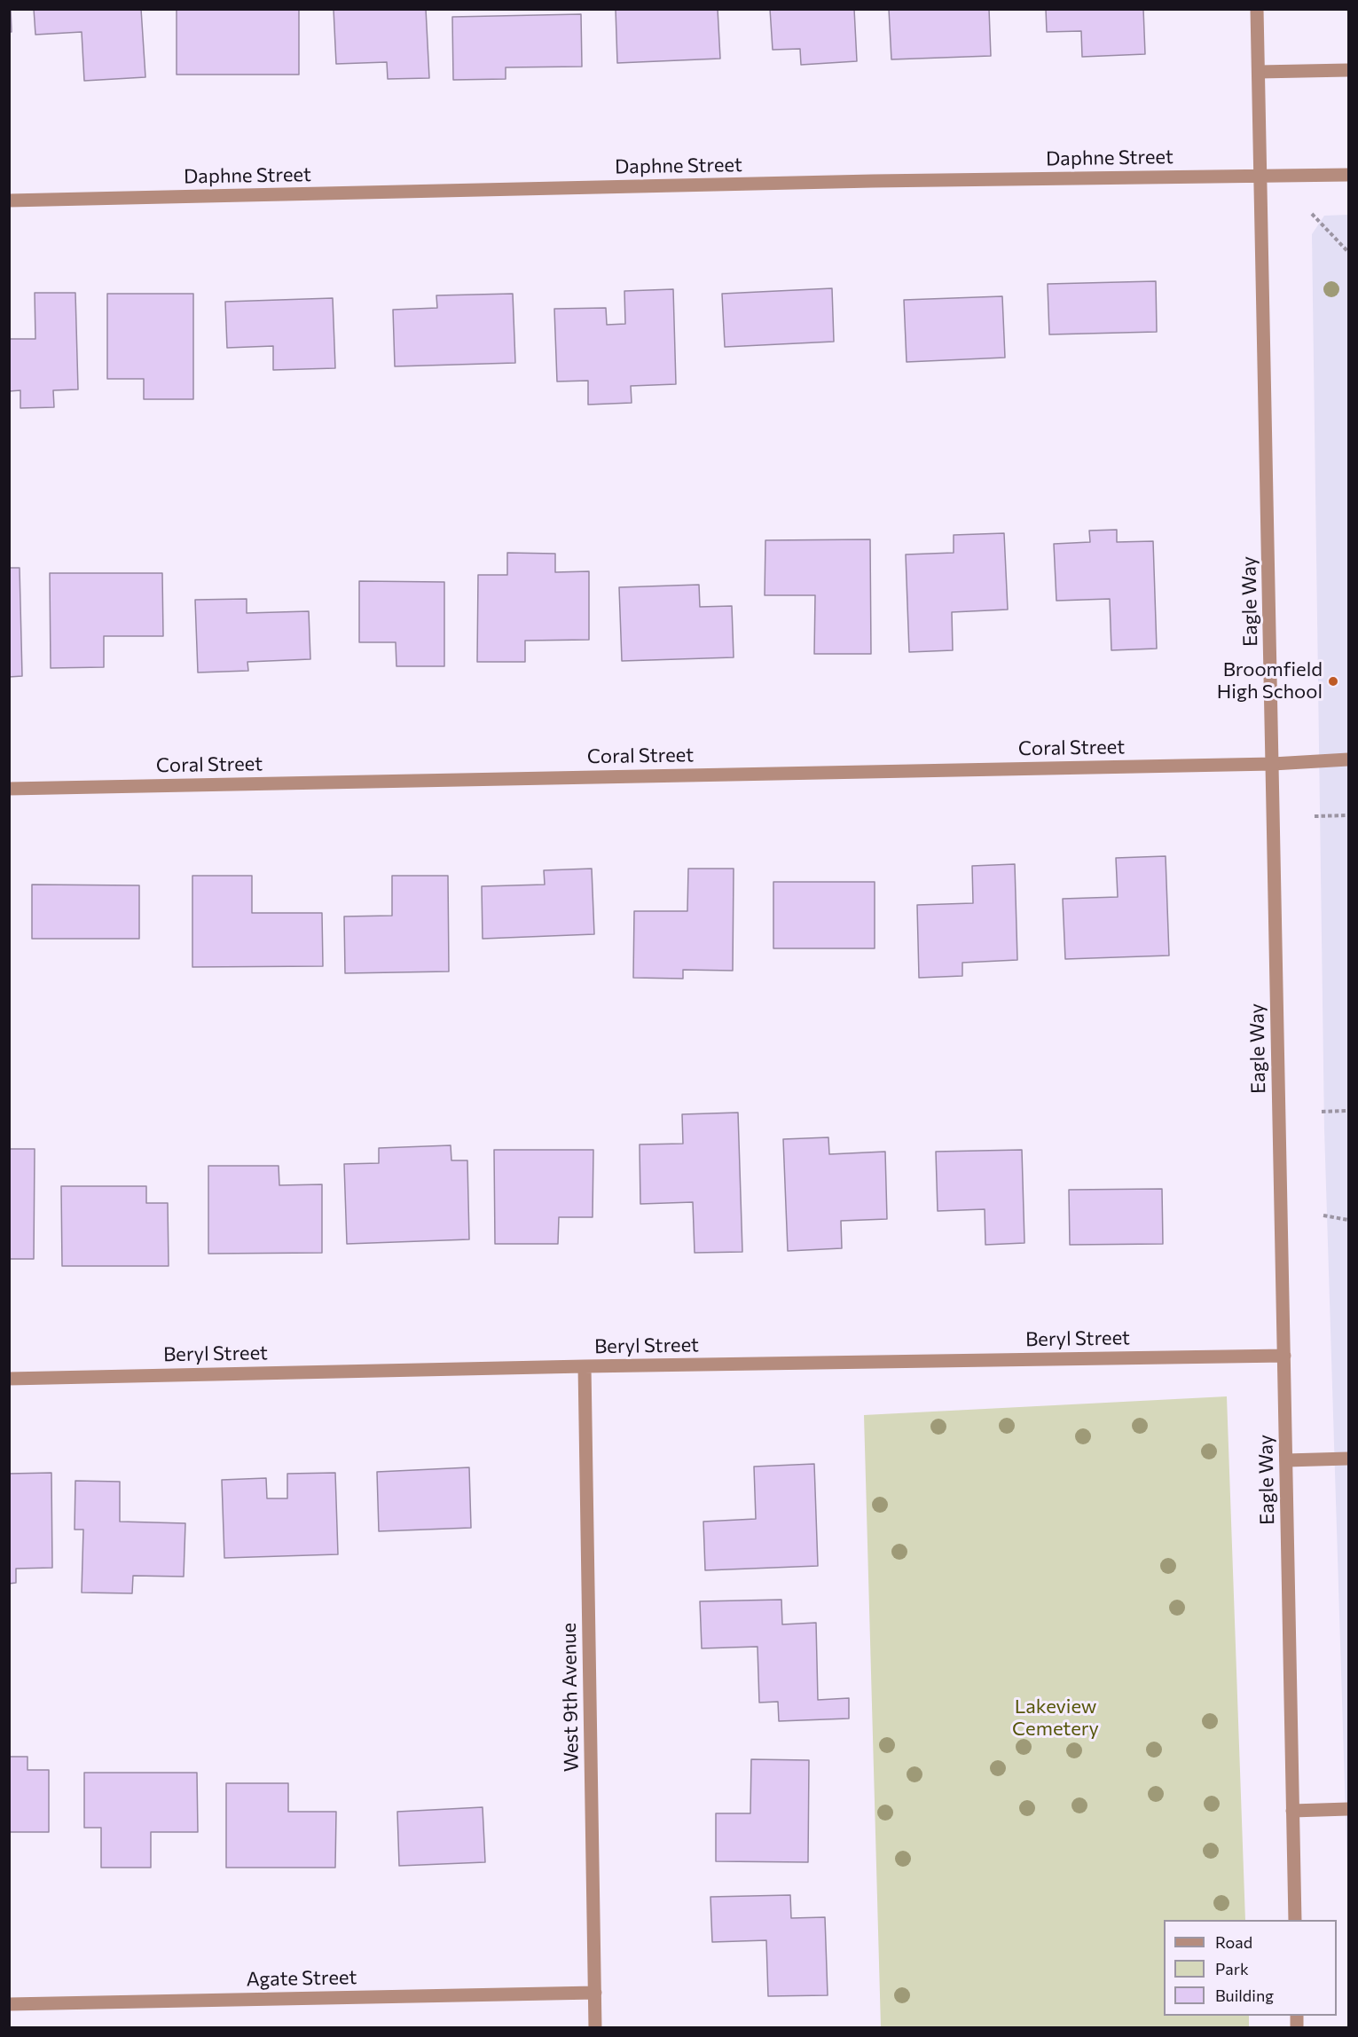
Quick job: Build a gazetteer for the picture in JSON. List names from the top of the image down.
{
  "streets": {
    "street": [
      "Daphne Street",
      "Eagle Way",
      "Coral Street",
      "Beryl Street",
      "West 9th Avenue",
      "Agate Street"
    ]
  },
  "crossings": [
    ["Daphne Street", "Eagle Way"],
    ["Eagle Way", "Coral Street"],
    ["Eagle Way", "Beryl Street"],
    ["Beryl Street", "West 9th Avenue"],
    ["West 9th Avenue", "Agate Street"]
  ],
  "parks": ["Lakeview Cemetery"],
  "places": ["Broomfield High School"],
  "legend": ["Road", "Park", "Building"]
}
